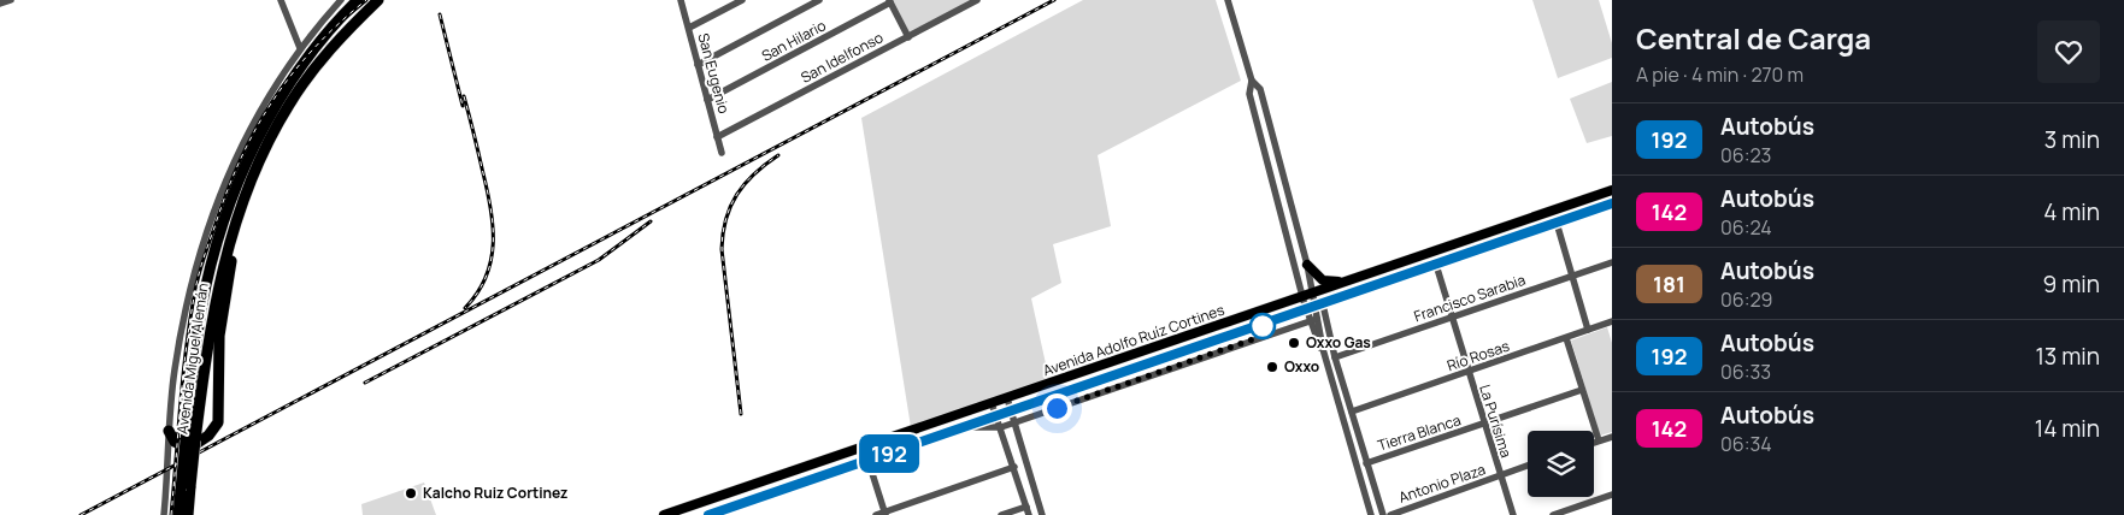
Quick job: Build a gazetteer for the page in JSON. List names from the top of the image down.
{
  "streets": {
    "highway": ["Avenida Miguel Alemán"],
    "main road": ["Avenida Adolfo Ruíz Cortines"],
    "street": [
      "San Hilario",
      "San Idelfonso",
      "San Eugenio",
      "Francisco Sarabia",
      "Río Rosas",
      "La Purísima",
      "Tierra Blanca",
      "Antonio Plaza"
    ]
  },
  "crossings": [
    ["San Hilario", "San Eugenio"],
    ["San Idelfonso", "San Eugenio"],
    ["Francisco Sarabia", "La Purísima"],
    ["Avenida Adolfo Ruíz Cortines", "La Purísima"],
    ["Río Rosas", "La Purísima"],
    ["La Purísima", "Tierra Blanca"],
    ["La Purísima", "Antonio Plaza"]
  ],
  "places": ["Oxxo Gas", "Oxxo", "Kalcho Ruiz Cortinez"],
  "lines": ["bus line 192"],
  "page": {
    "on_map": "192",
    "heading": ["Central de Carga", "A pie · 4 min · 270 m"],
    "list": [
      {
        "mark": "192",
        "name": "Autobús",
        "note": "06:23",
        "value": "3 min"
      },
      {
        "mark": "142",
        "name": "Autobús",
        "note": "06:24",
        "value": "4 min"
      },
      {
        "mark": "181",
        "name": "Autobús",
        "note": "06:29",
        "value": "9 min"
      },
      {
        "mark": "192",
        "name": "Autobús",
        "note": "06:33",
        "value": "13 min"
      },
      {
        "mark": "142",
        "name": "Autobús",
        "note": "06:34",
        "value": "14 min"
      }
    ]
  }
}
